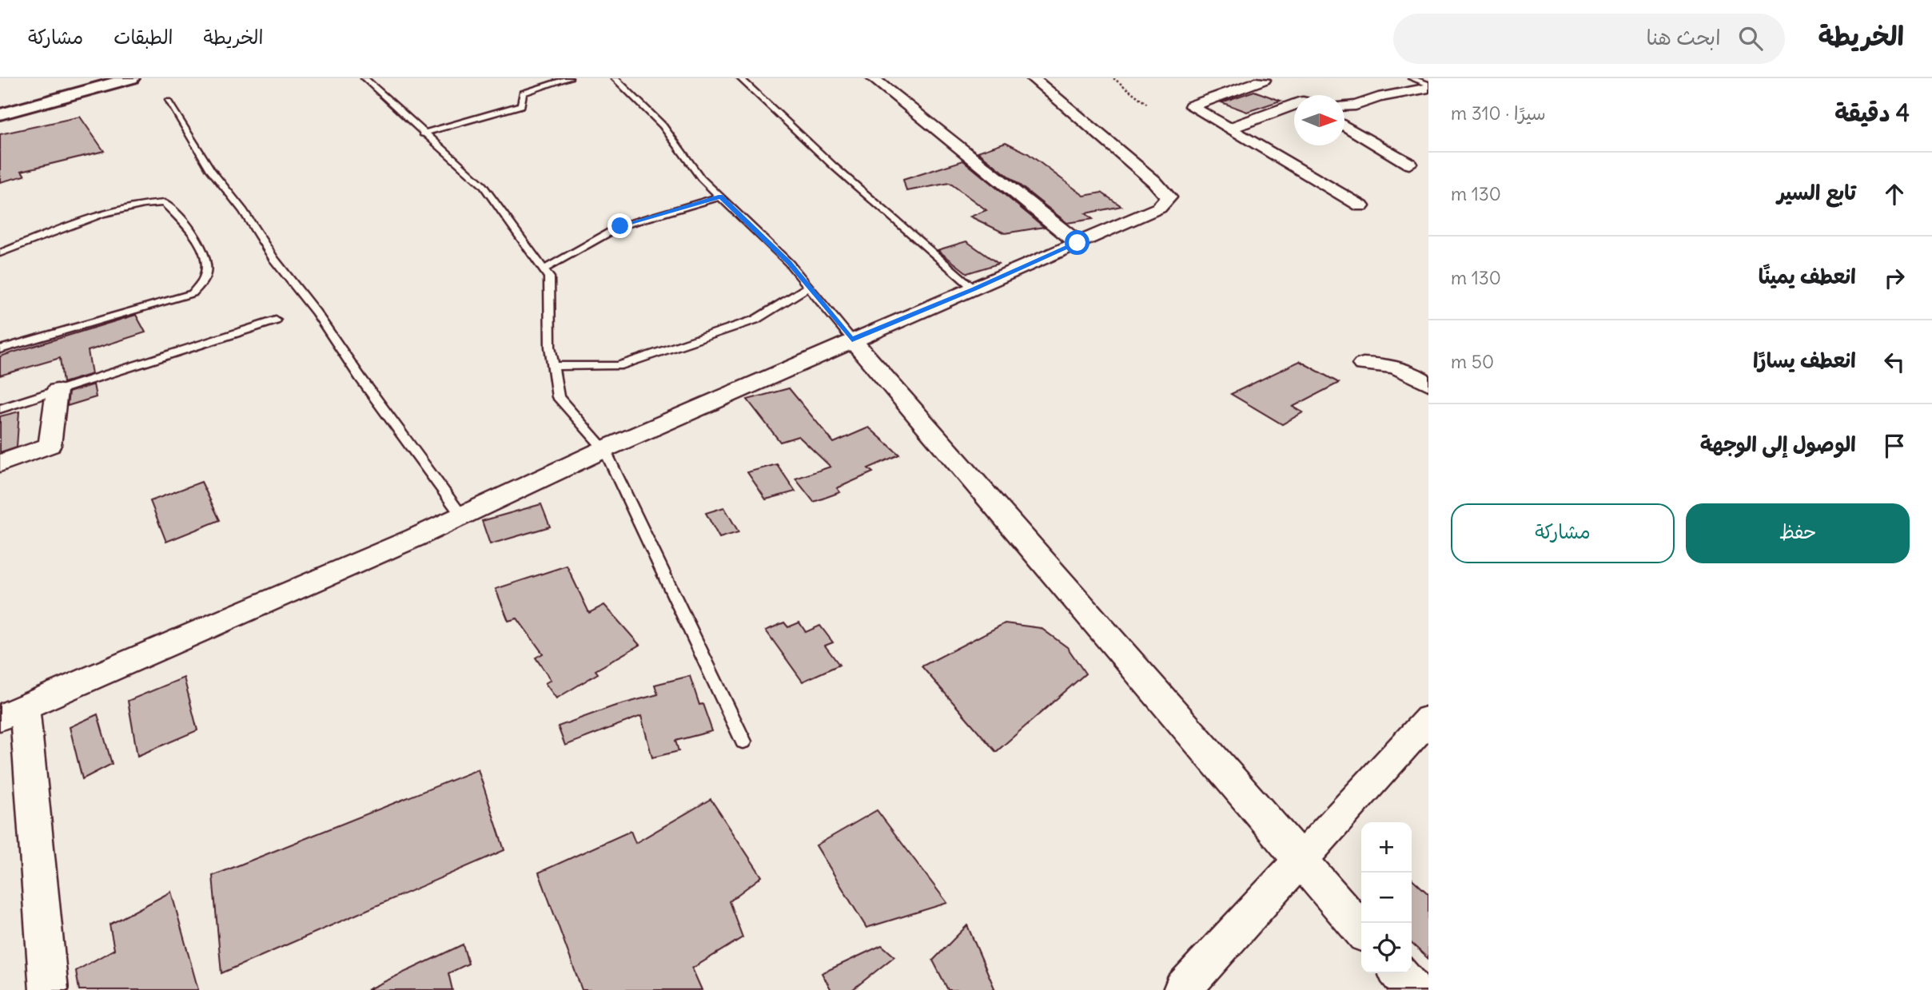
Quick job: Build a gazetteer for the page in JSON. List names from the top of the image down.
{
  "north": "right",
  "page": {
    "header": "الخريطة",
    "search": "ابحث هنا",
    "nav": ["الخريطة", "الطبقات", "مشاركة"],
    "heading": ["4 دقيقة", "سيرًا · 310 m"],
    "list": [
      ["تابع السير", "130 m"],
      ["انعطف يمينًا", "130 m"],
      ["انعطف يسارًا", "50 m"],
      "الوصول إلى الوجهة"
    ],
    "buttons": ["حفظ", "مشاركة"],
    "map_buttons": ["+", "−"]
  }
}
